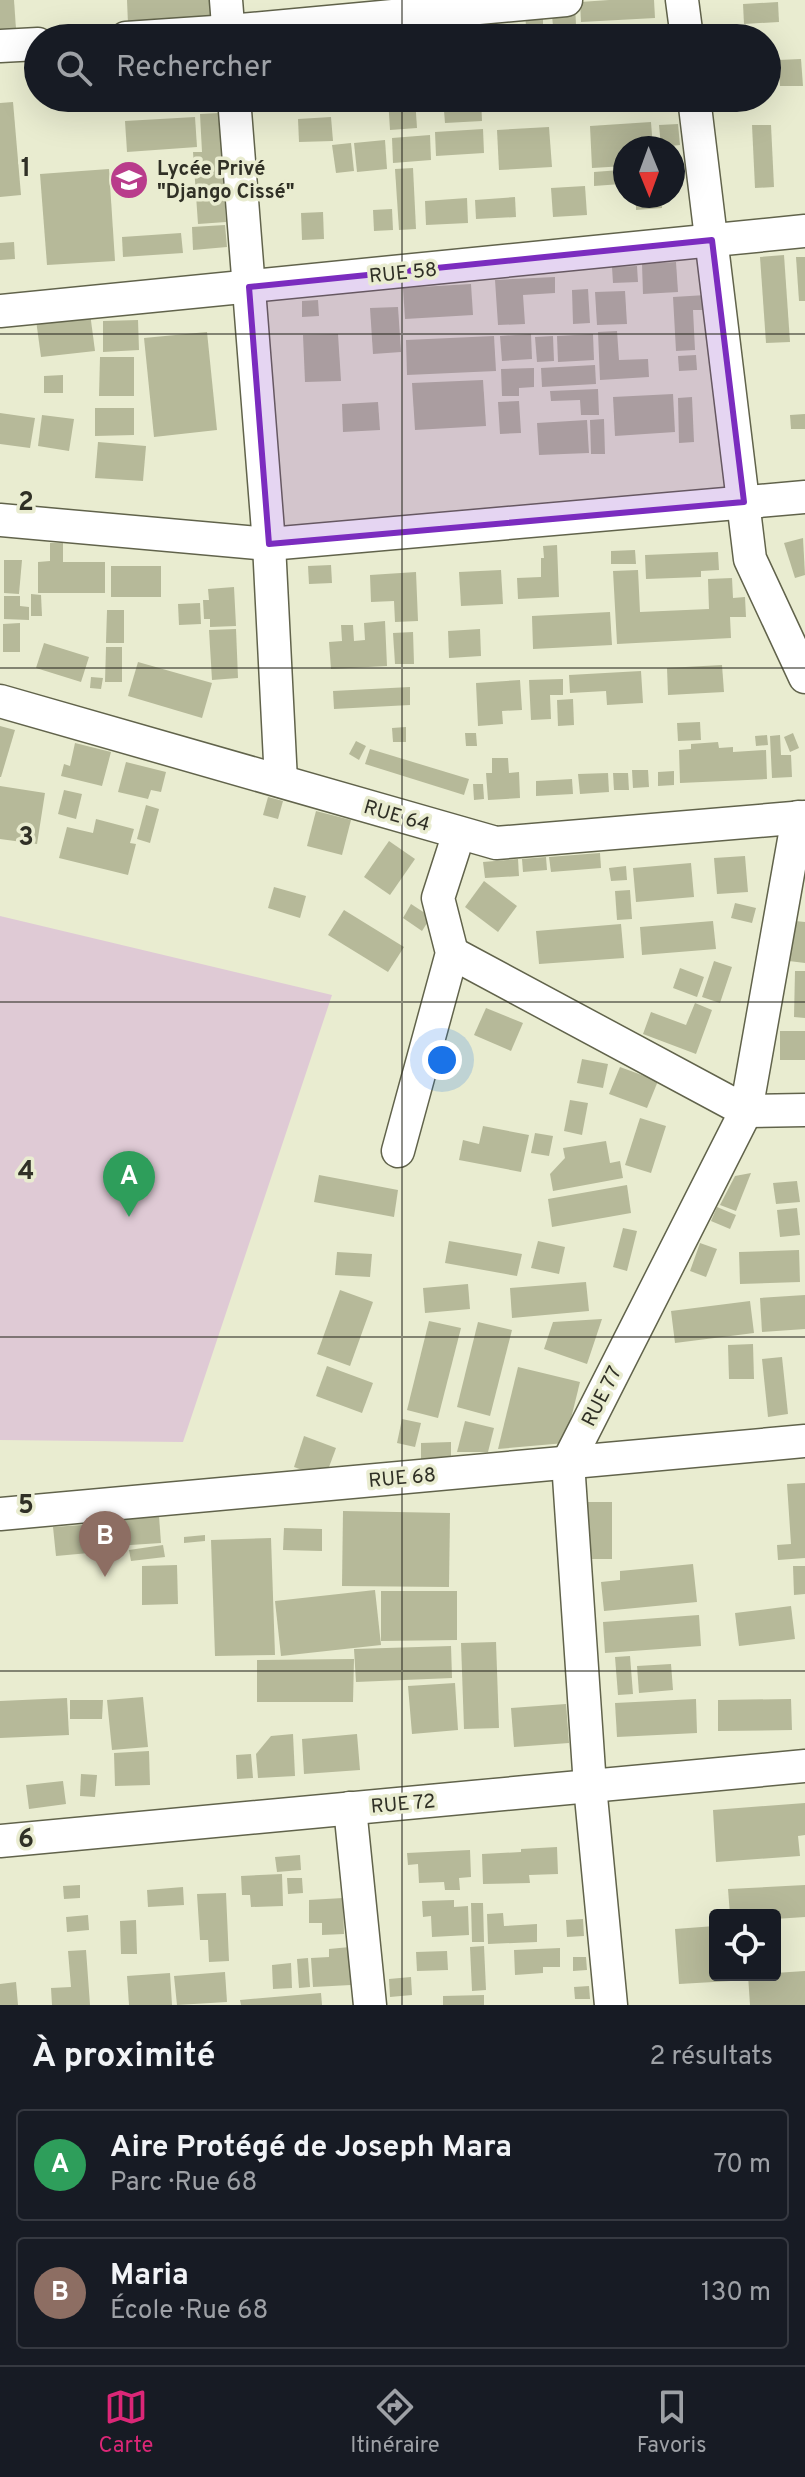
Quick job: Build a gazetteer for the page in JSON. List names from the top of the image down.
{
  "streets": {
    "street": [
      "RUE 58",
      "RUE 64",
      "RUE 77",
      "RUE 68",
      "RUE 72"
    ]
  },
  "crossings": [
    ["RUE 64", "RUE 77"],
    ["RUE 77", "RUE 68"]
  ],
  "places": {
    "school or university": ["Lycée Privé \"Django Cissé\""]
  },
  "north": "bottom",
  "page": {
    "search": "Rechercher",
    "pins": ["A", "B"],
    "heading": ["À proximité", "2 résultats"],
    "list": [
      {
        "mark": "A",
        "name": "Aire Protégé de Joseph Mara",
        "note": "Parc · Rue 68",
        "value": "70 m"
      },
      {
        "mark": "B",
        "name": "Maria",
        "note": "École · Rue 68",
        "value": "130 m"
      }
    ],
    "nav": ["Carte", "Itinéraire", "Favoris"]
  },
  "grid": {
    "rows": [
      "1",
      "2",
      "3",
      "4",
      "5",
      "6"
    ]
  }
}
